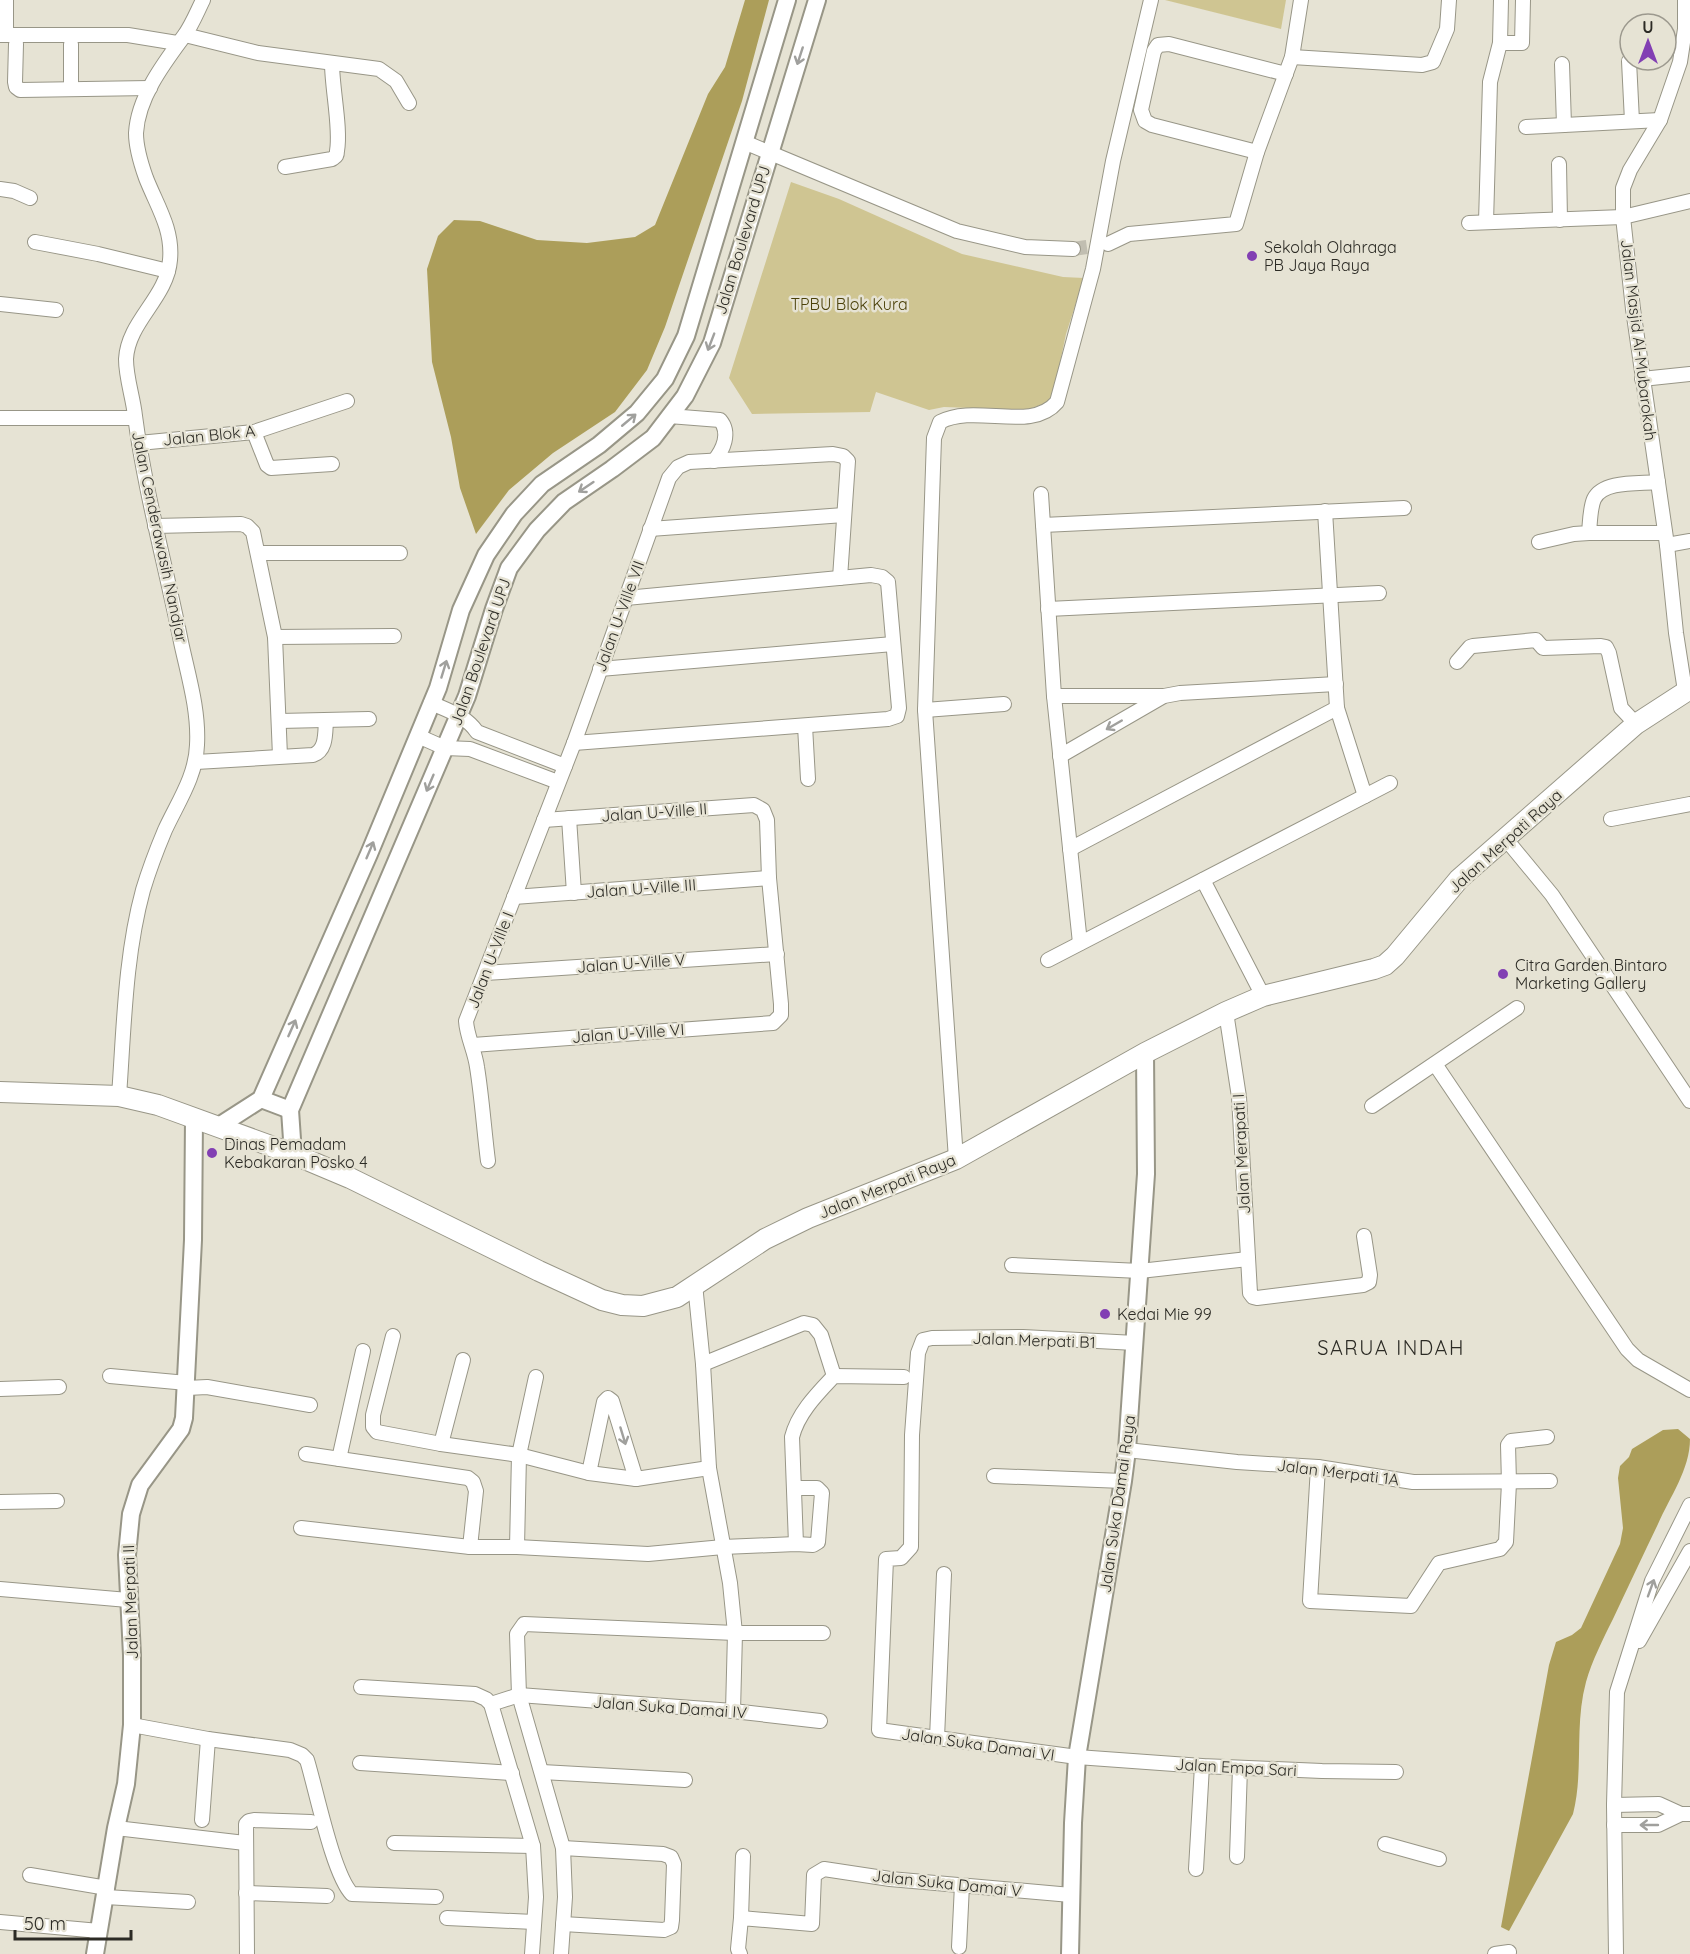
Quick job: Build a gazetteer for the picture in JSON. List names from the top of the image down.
{
  "streets": {
    "main road": ["Jalan Merpati Raya"],
    "street": [
      "Jalan Boulevard UPJ",
      "Jalan Masjid Al-Mubarokah",
      "Jalan Blok A",
      "Jalan Cenderawasih Nandjar",
      "Jalan U-Ville VII",
      "Jalan U-Ville II",
      "Jalan U-Ville III",
      "Jalan U-Ville I",
      "Jalan U-Ville V",
      "Jalan U-Ville VI",
      "Jalan Merapati I",
      "Jalan Merpati B1",
      "Jalan Merpati 1A",
      "Jalan Suka Damai Raya",
      "Jalan Merpati II",
      "Jalan Suka Damai IV",
      "Jalan Suka Damai VI",
      "Jalan Empa Sari",
      "Jalan Suka Damai V"
    ]
  },
  "crossings": [
    ["Jalan Boulevard UPJ", "Jalan Merpati Raya"],
    ["Jalan Masjid Al-Mubarokah", "Jalan Merpati Raya"],
    ["Jalan Blok A", "Jalan Cenderawasih Nandjar"],
    ["Jalan Cenderawasih Nandjar", "Jalan Merpati Raya"],
    ["Jalan U-Ville VII", "Jalan U-Ville I"],
    ["Jalan U-Ville II", "Jalan U-Ville III"],
    ["Jalan U-Ville II", "Jalan U-Ville I"],
    ["Jalan Merpati Raya", "Jalan Merapati I"],
    ["Jalan Merpati Raya", "Jalan Suka Damai Raya"],
    ["Jalan Merpati Raya", "Jalan Merpati II"],
    ["Jalan U-Ville III", "Jalan U-Ville I"],
    ["Jalan U-Ville I", "Jalan U-Ville V"],
    ["Jalan U-Ville I", "Jalan U-Ville VI"],
    ["Jalan U-Ville V", "Jalan U-Ville VI"],
    ["Jalan Merpati B1", "Jalan Suka Damai Raya"],
    ["Jalan Merpati B1", "Jalan Suka Damai VI"],
    ["Jalan Merpati 1A", "Jalan Suka Damai Raya"],
    ["Jalan Suka Damai Raya", "Jalan Suka Damai VI"],
    ["Jalan Suka Damai Raya", "Jalan Empa Sari"],
    ["Jalan Suka Damai Raya", "Jalan Suka Damai V"],
    ["Jalan Suka Damai VI", "Jalan Empa Sari"]
  ],
  "districts": ["SARUA INDAH"],
  "parks": ["TPBU Blok Kura"],
  "places": [
    "Sekolah Olahraga PB Jaya Raya",
    "Citra Garden Bintaro Marketing Gallery",
    "Dinas Pemadam Kebakaran Posko 4",
    "Kedai Mie 99"
  ],
  "scale_bar": "50 m",
  "north": "top"
}
